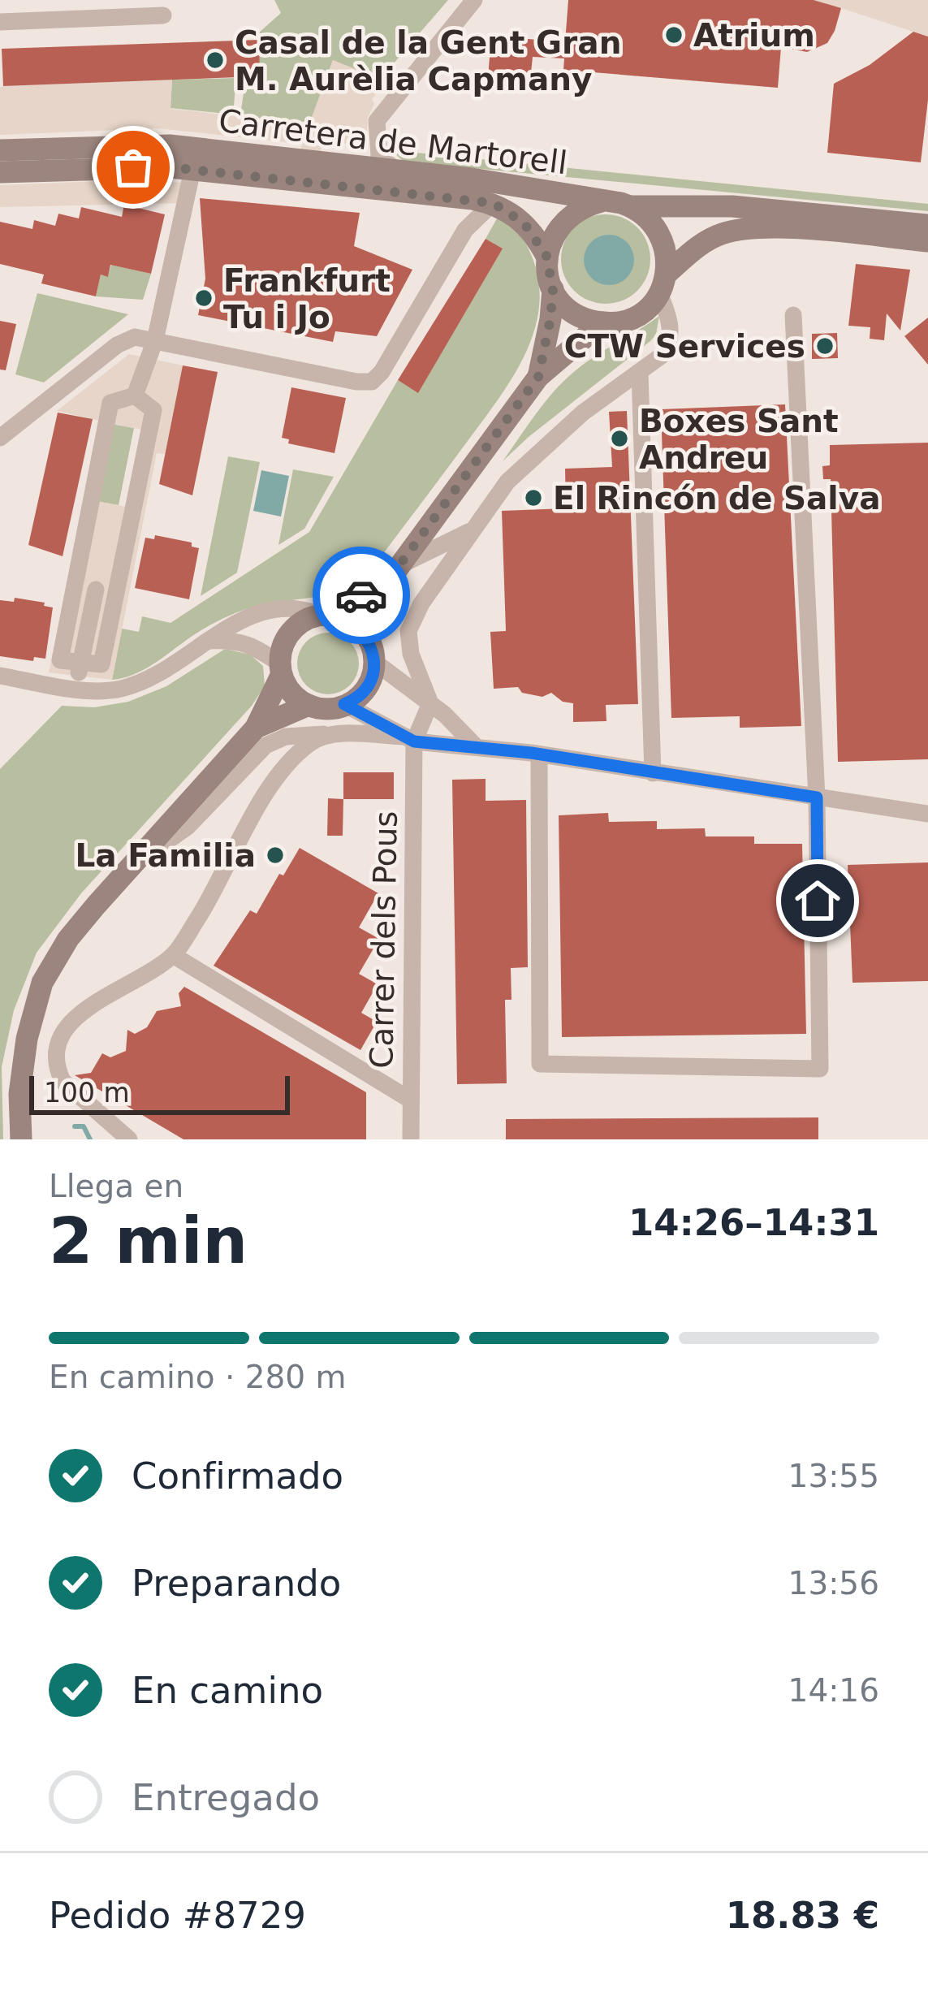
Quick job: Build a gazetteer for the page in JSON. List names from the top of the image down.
{
  "streets": {
    "main road": ["Carretera de Martorell"],
    "street": ["Carrer dels Pous"]
  },
  "places": [
    "Atrium",
    "Casal de la Gent Gran M. Aurèlia Capmany",
    "Frankfurt Tu i Jo",
    "CTW Services",
    "Boxes Sant Andreu",
    "El Rincón de Salva",
    "La Familia"
  ],
  "scale_bar": "100 m",
  "page": {
    "scale": "100 m",
    "heading": ["2 min", "Llega en", "14:26–14:31"],
    "panel": ["Pedido #8729", "18.83 €"],
    "bar": "En camino · 280 m",
    "list": [
      ["Confirmado", "13:55"],
      ["Preparando", "13:56"],
      ["En camino", "14:16"],
      "Entregado"
    ]
  }
}
